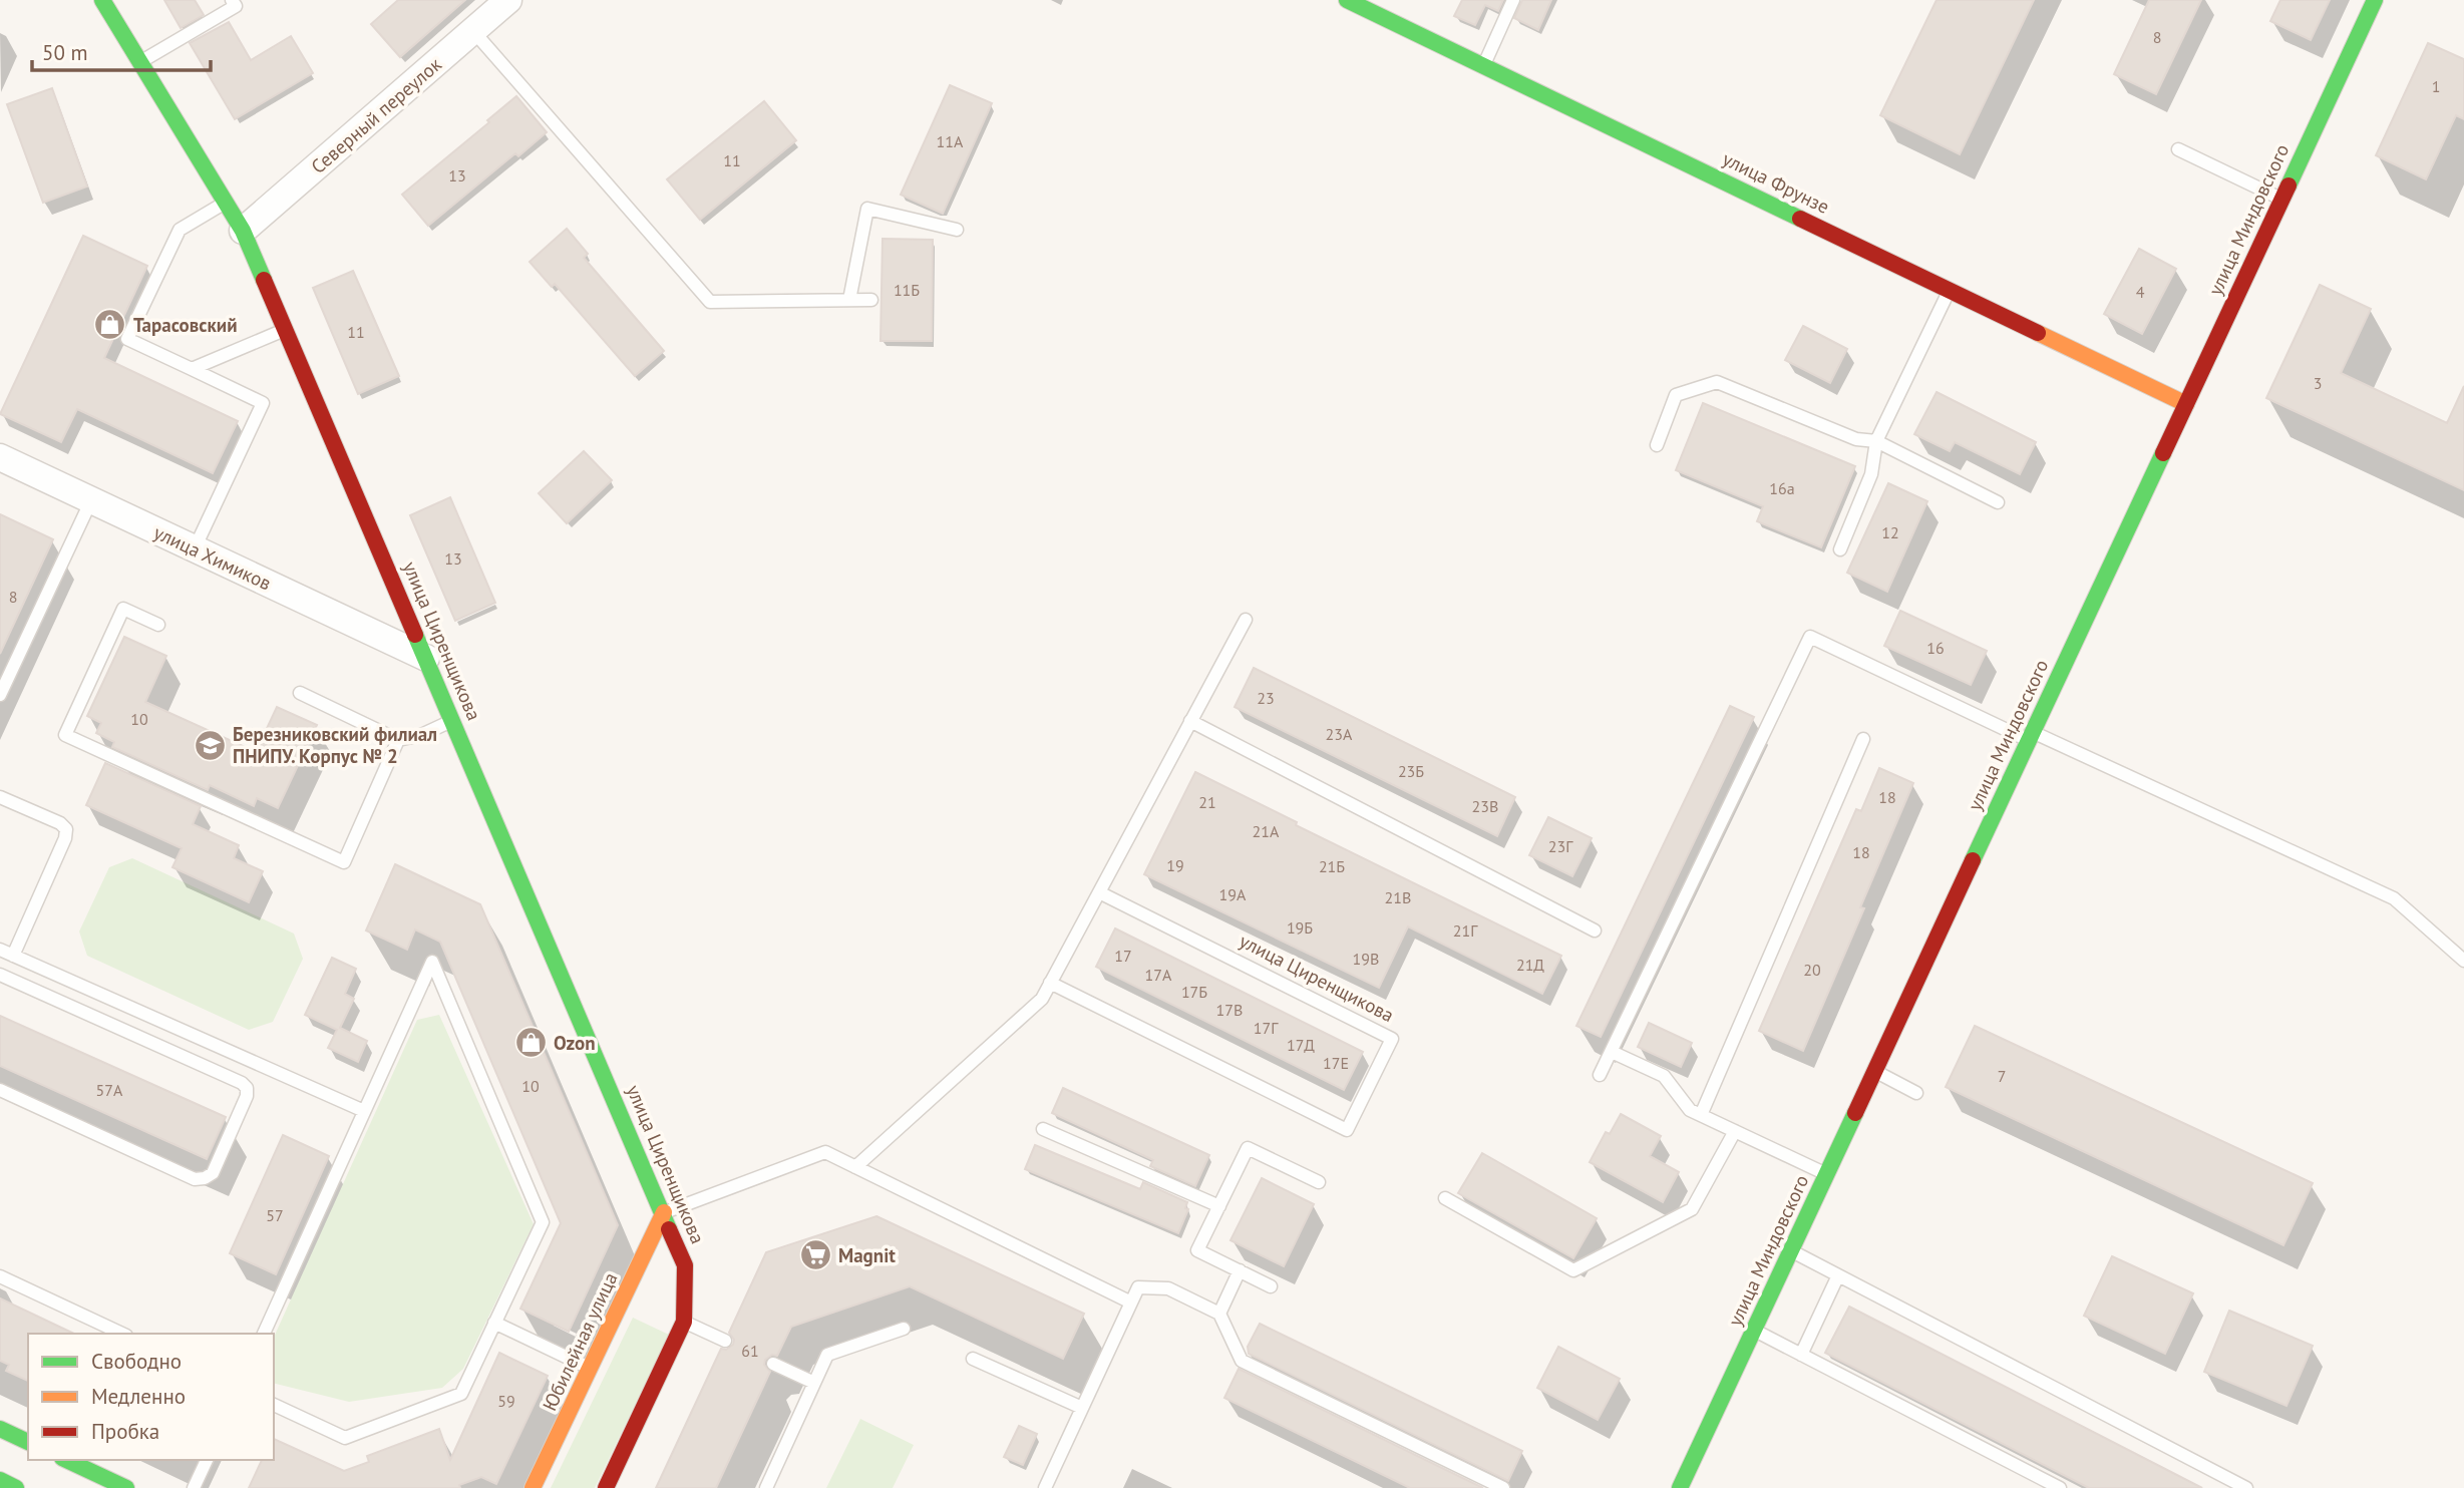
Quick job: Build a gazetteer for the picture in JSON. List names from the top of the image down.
{
  "streets": {
    "street": [
      "Северный переулок",
      "улица Фрунзе",
      "улица Миндовского",
      "улица Химиков",
      "улица Циренщикова",
      "Юбилейная улица"
    ]
  },
  "crossings": [
    ["Северный переулок", "улица Циренщикова"],
    ["улица Фрунзе", "улица Миндовского"],
    ["улица Химиков", "улица Циренщикова"],
    ["улица Циренщикова", "Юбилейная улица"]
  ],
  "places": {
    "shop": ["Тарасовский", "Ozon"],
    "school or university": ["Березниковский филиал ПНИПУ. Корпус № 2"],
    "supermarket": ["Magnit"]
  },
  "house_numbers": [
    "8",
    "1",
    "11А",
    "11",
    "13",
    "11Б",
    "4",
    "11",
    "3",
    "16а",
    "12",
    "13",
    "8",
    "16",
    "23",
    "10",
    "23А",
    "23Б",
    "18",
    "21",
    "23В",
    "21А",
    "23Г",
    "18",
    "19",
    "21Б",
    "19А",
    "21В",
    "19Б",
    "21Г",
    "17",
    "19В",
    "21Д",
    "20",
    "17А",
    "17Б",
    "17В",
    "17Г",
    "17Д",
    "17Е",
    "7",
    "10",
    "57А",
    "57",
    "61",
    "59"
  ],
  "legend": ["Свободно", "Медленно", "Пробка"],
  "scale_bar": "50 m"
}
